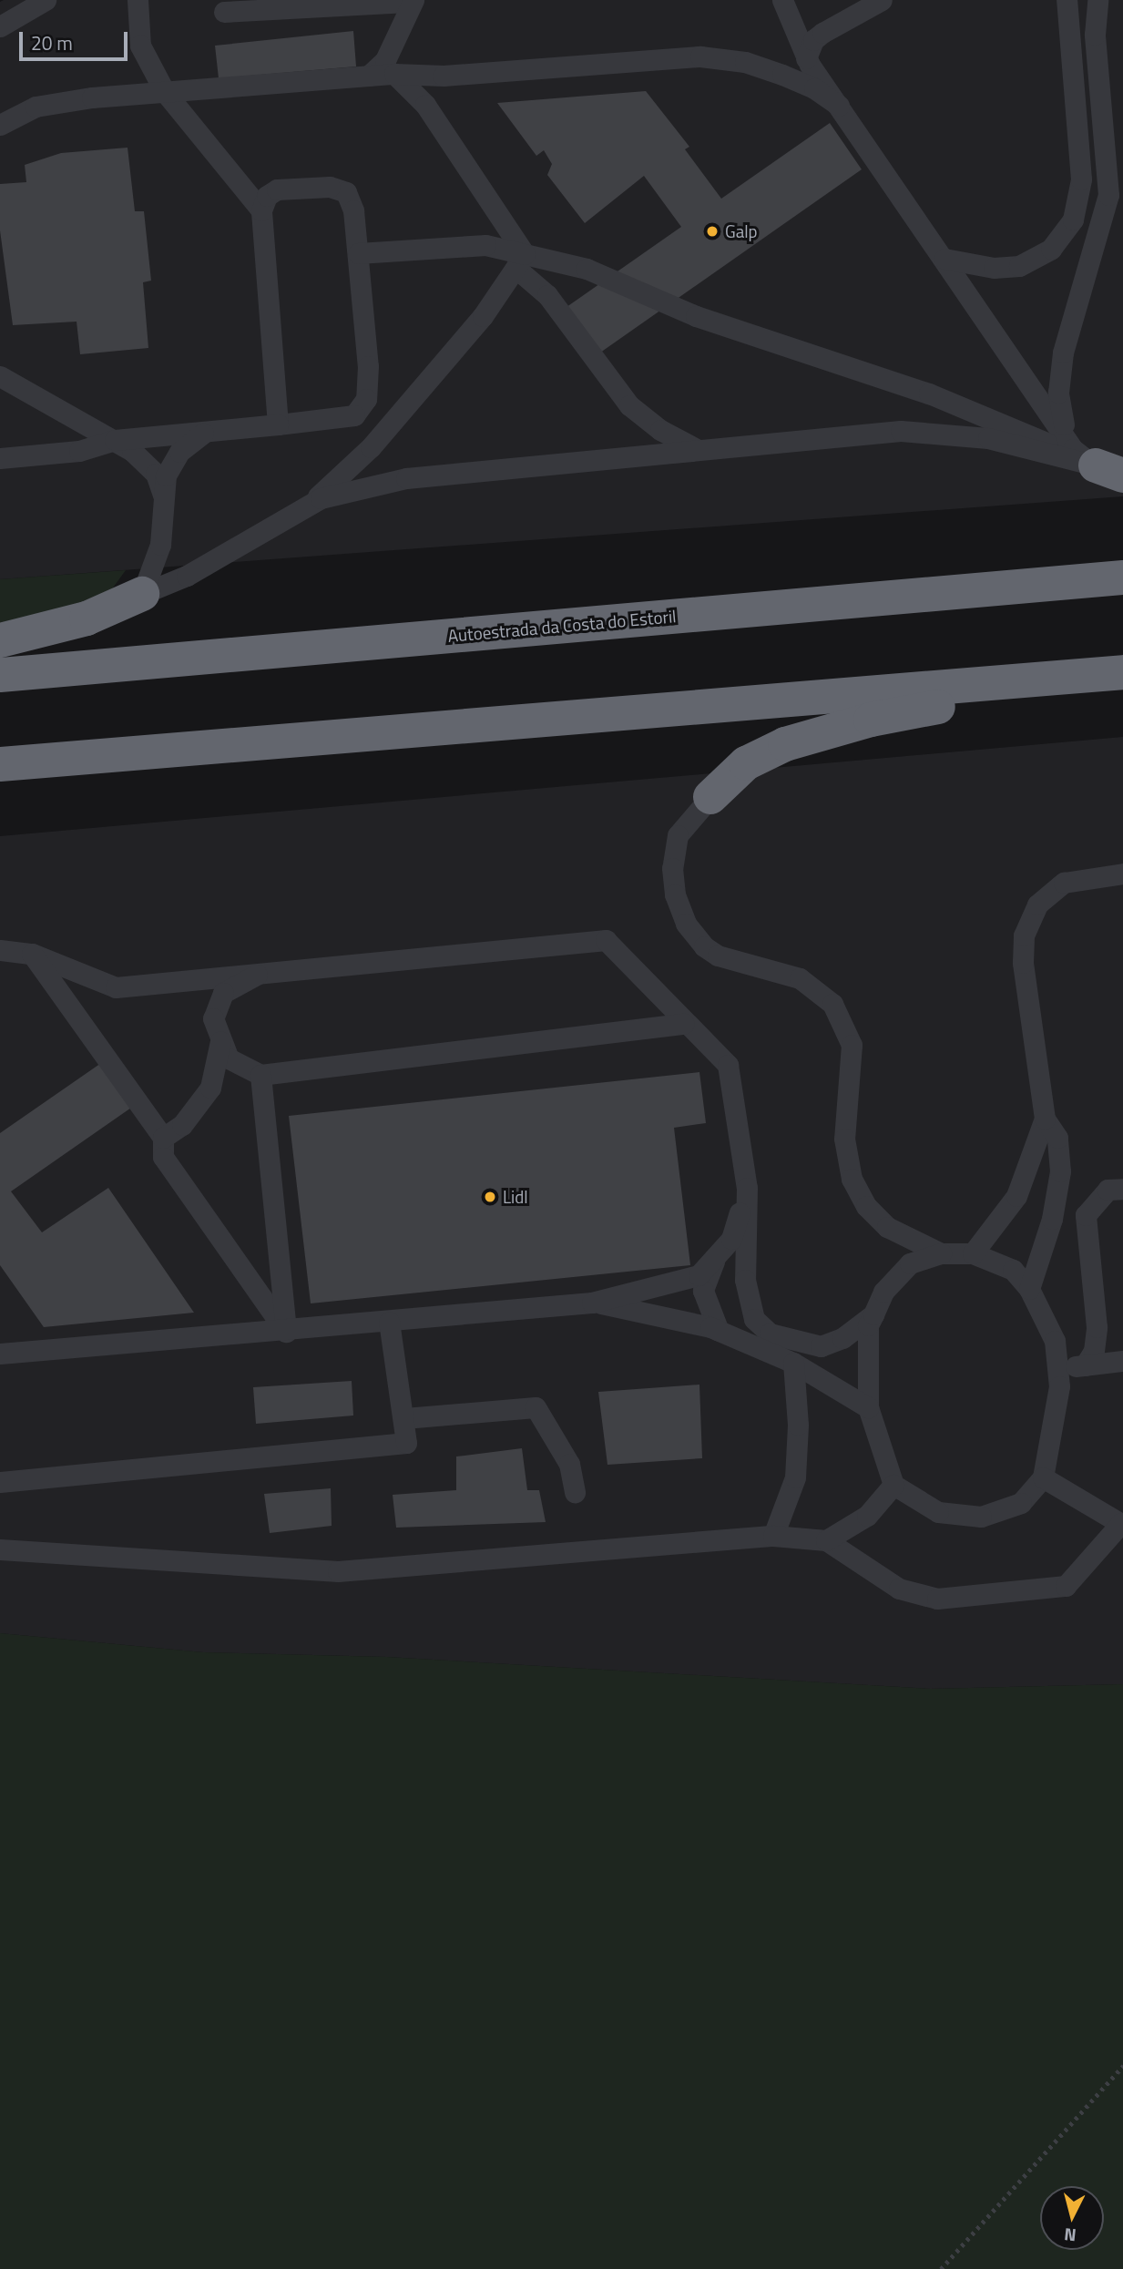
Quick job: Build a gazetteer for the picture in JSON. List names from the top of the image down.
{
  "streets": {
    "highway": ["Autoestrada da Costa do Estoril"]
  },
  "places": ["Galp", "Lidl"],
  "scale_bar": "20 m",
  "north": "bottom"
}
